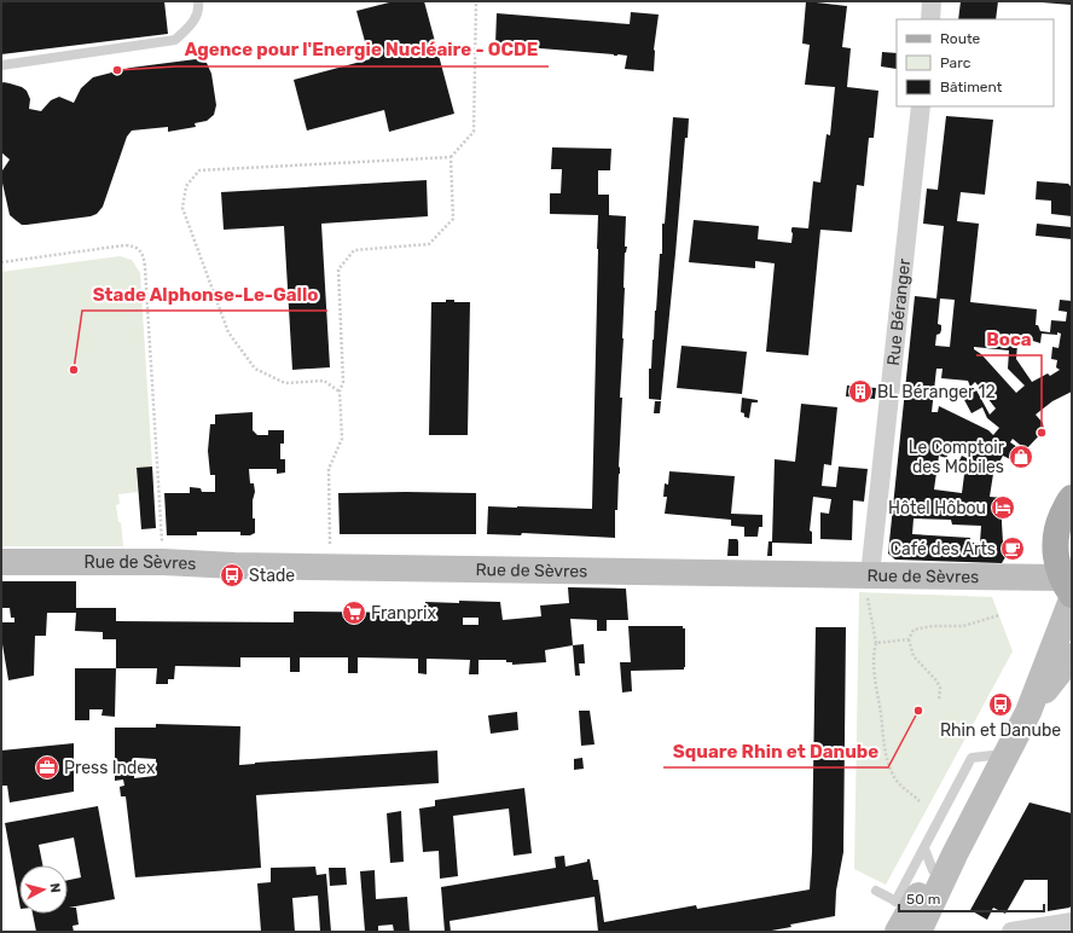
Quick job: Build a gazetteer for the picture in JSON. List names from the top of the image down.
{
  "streets": {
    "street": ["Rue Béranger", "Rue de Sèvres"]
  },
  "crossings": [
    ["Rue Béranger", "Rue de Sèvres"]
  ],
  "places": {
    "other": [
      "Agence pour l'Energie Nucléaire - OCDE",
      "Stade Alphonse-Le-Gallo",
      "Boca",
      "Square Rhin et Danube"
    ],
    "building": ["BL Béranger 12"],
    "shop": ["Le Comptoir des Mobiles"],
    "hotel": ["Hôtel Hôbou"],
    "cafe": ["Café des Arts"],
    "bus stop": ["Stade", "Rhin et Danube"],
    "supermarket": ["Franprix"],
    "office": ["Press Index"]
  },
  "legend": ["Route", "Parc", "Bâtiment"],
  "scale_bar": "50 m",
  "north": "right"
}
